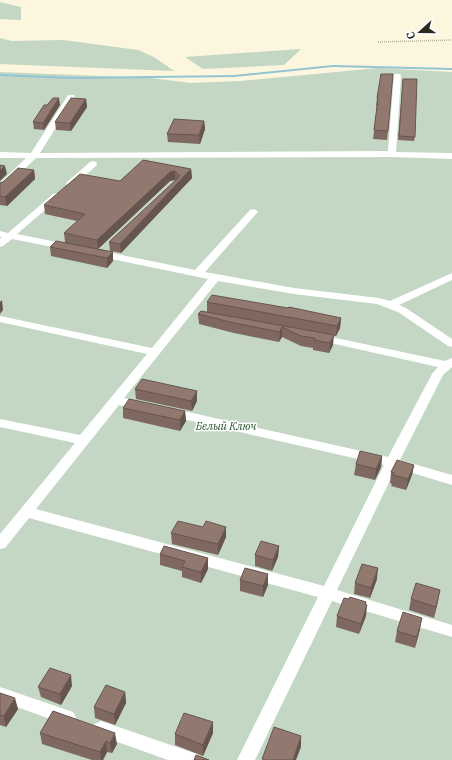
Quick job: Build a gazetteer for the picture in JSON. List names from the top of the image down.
{
  "parks": ["Белый Ключ"],
  "north": "left"
}
